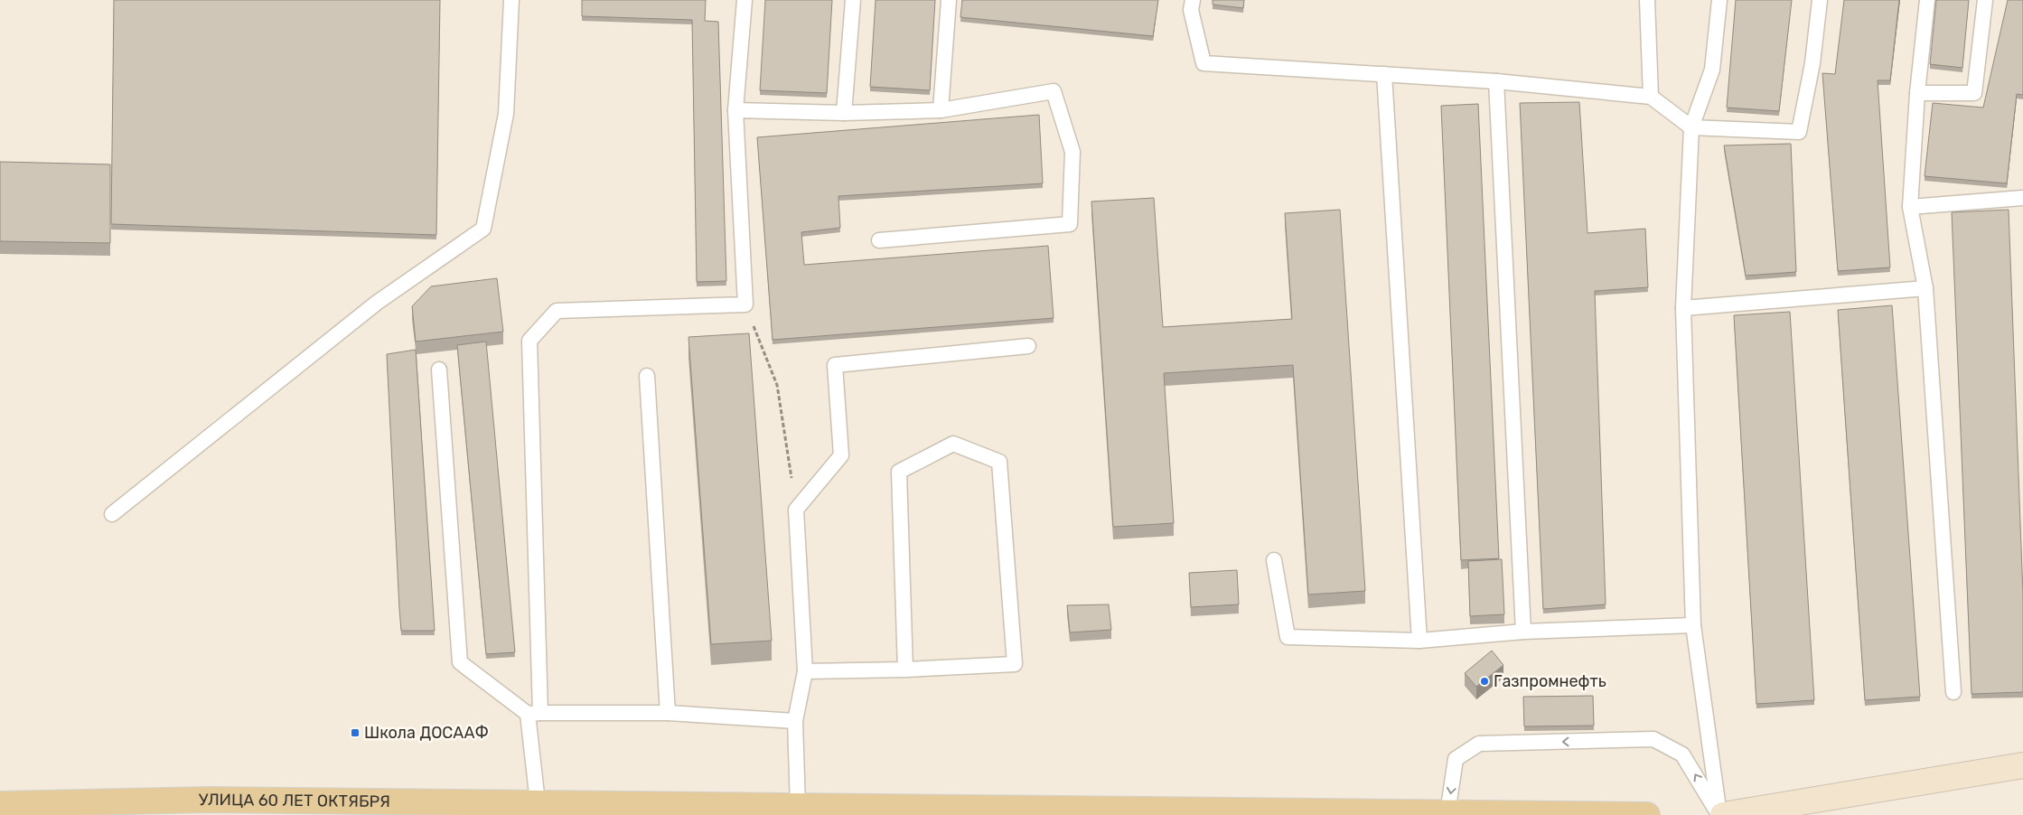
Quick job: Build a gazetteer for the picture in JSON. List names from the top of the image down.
{
  "streets": {
    "main road": ["УЛИЦА 60 ЛЕТ ОКТЯБРЯ"]
  },
  "places": {
    "other": ["Газпромнефть"],
    "transit": ["Школа ДОСААФ"]
  }
}
